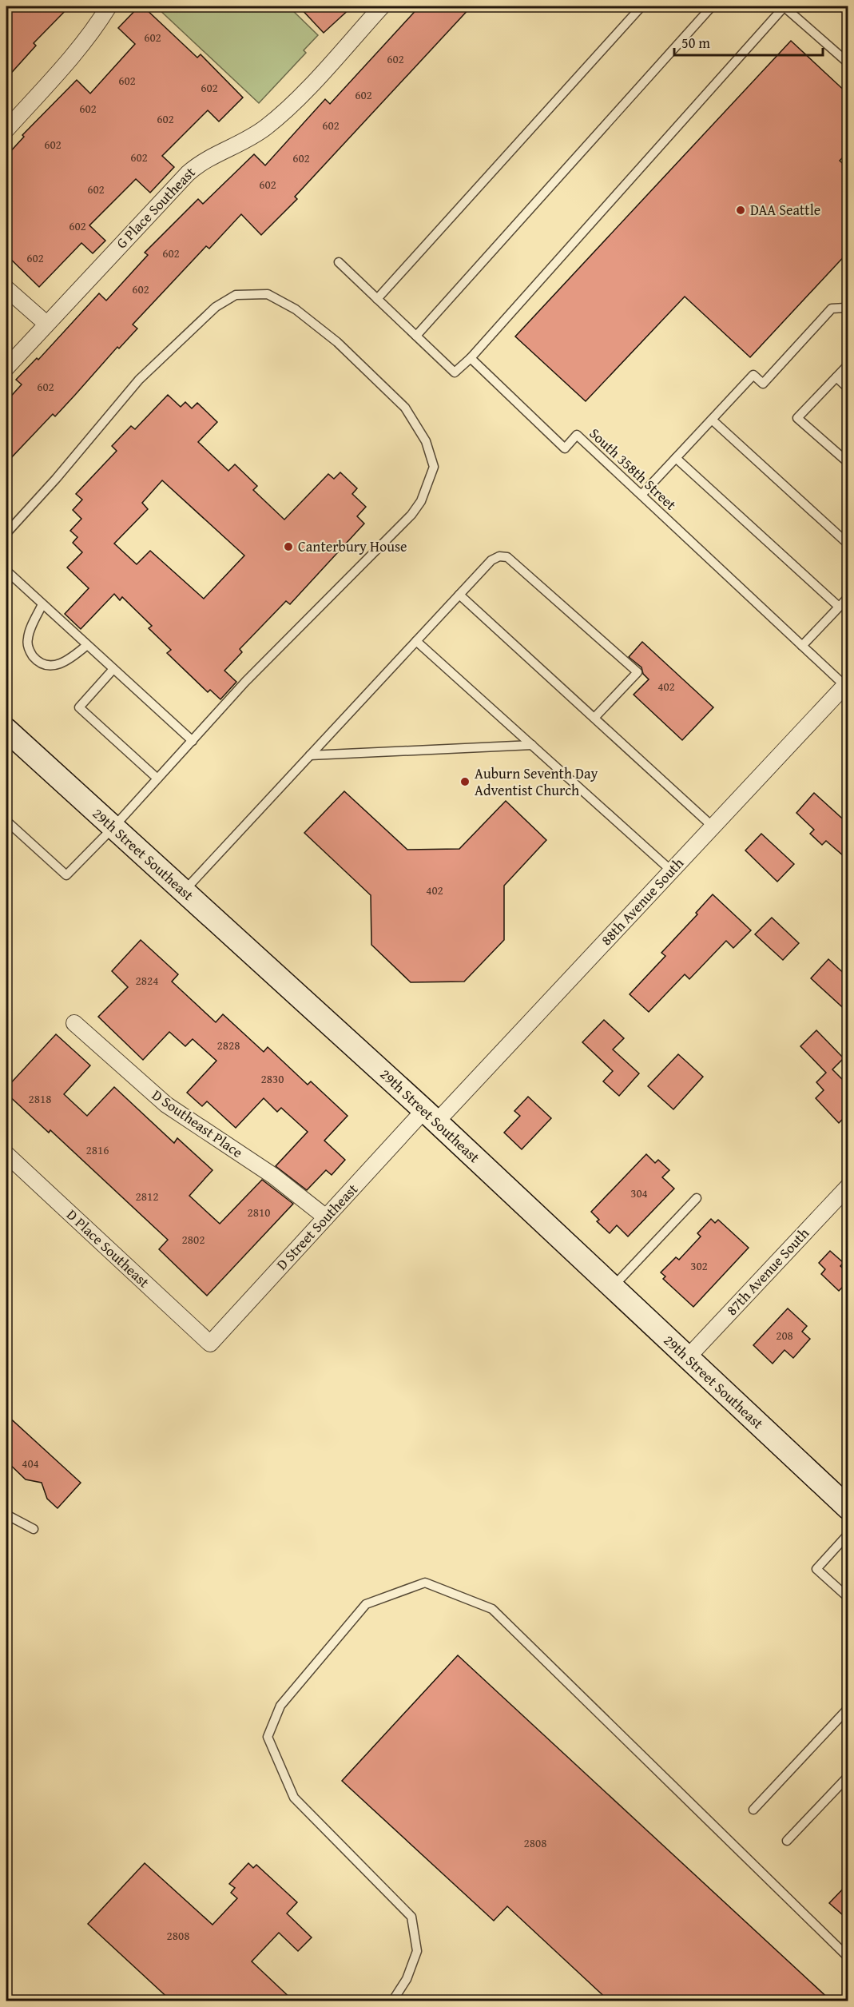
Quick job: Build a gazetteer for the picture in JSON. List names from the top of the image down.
{
  "streets": {
    "street": [
      "G Place Southeast",
      "29th Street Southeast",
      "88th Avenue South",
      "D Southeast Place",
      "D Street Southeast",
      "D Place Southeast",
      "87th Avenue South"
    ],
    "lane": ["South 358th Street"]
  },
  "crossings": [
    ["South 358th Street", "88th Avenue South"],
    ["29th Street Southeast", "88th Avenue South"],
    ["29th Street Southeast", "D Street Southeast"],
    ["29th Street Southeast", "87th Avenue South"],
    ["88th Avenue South", "D Street Southeast"],
    ["D Southeast Place", "D Street Southeast"],
    ["D Street Southeast", "D Place Southeast"]
  ],
  "places": ["DAA Seattle", "Canterbury House", "Auburn Seventh Day Adventist Church"],
  "house_numbers": [
    "602",
    "602",
    "602",
    "602",
    "602",
    "602",
    "602",
    "602",
    "602",
    "602",
    "602",
    "602",
    "602",
    "602",
    "602",
    "602",
    "602",
    "602",
    "402",
    "402",
    "2824",
    "2828",
    "2830",
    "2818",
    "2816",
    "304",
    "2812",
    "2810",
    "2802",
    "302",
    "208",
    "404",
    "2808",
    "2808"
  ],
  "scale_bar": "50 m"
}
